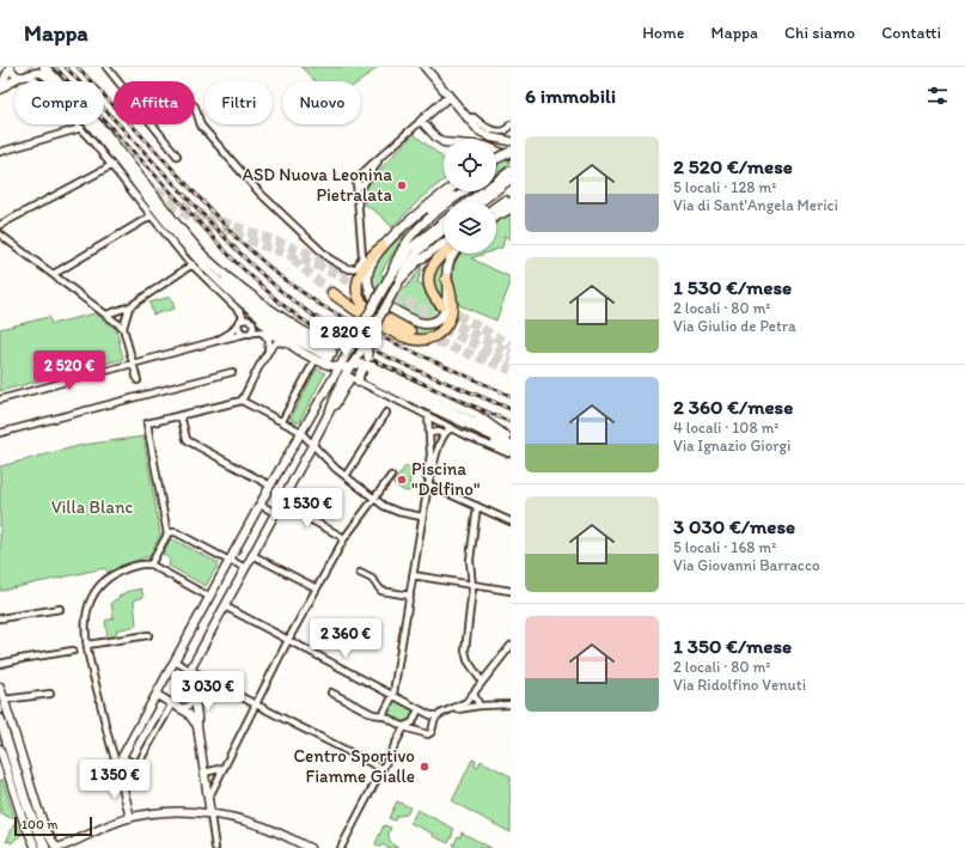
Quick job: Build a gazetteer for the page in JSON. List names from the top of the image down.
{
  "parks": ["Villa Blanc"],
  "places": ["ASD Nuova Leonina Pietralata", "Piscina \"Delfino\"", "Centro Sportivo Fiamme Gialle"],
  "scale_bar": "100 m",
  "page": {
    "header": "Mappa",
    "nav": [
      "Home",
      "Mappa",
      "Chi siamo",
      "Contatti"
    ],
    "heading": "6 immobili",
    "chip": [
      "Compra",
      "Affitta",
      "Filtri",
      "Nuovo"
    ],
    "list": [
      {
        "name": "2 520 €/mese",
        "note": "5 locali · 128 m² · Via di Sant'Angela Merici"
      },
      {
        "name": "1 530 €/mese",
        "note": "2 locali · 80 m² · Via Giulio de Petra"
      },
      {
        "name": "2 360 €/mese",
        "note": "4 locali · 108 m² · Via Ignazio Giorgi"
      },
      {
        "name": "3 030 €/mese",
        "note": "5 locali · 168 m² · Via Giovanni Barracco"
      },
      {
        "name": "1 350 €/mese",
        "note": "2 locali · 80 m² · Via Ridolfino Venuti"
      }
    ],
    "price": [
      "2 820 €",
      "2 520 €",
      "1 530 €",
      "2 360 €",
      "3 030 €",
      "1 350 €"
    ],
    "scale": "100 m"
  }
}
